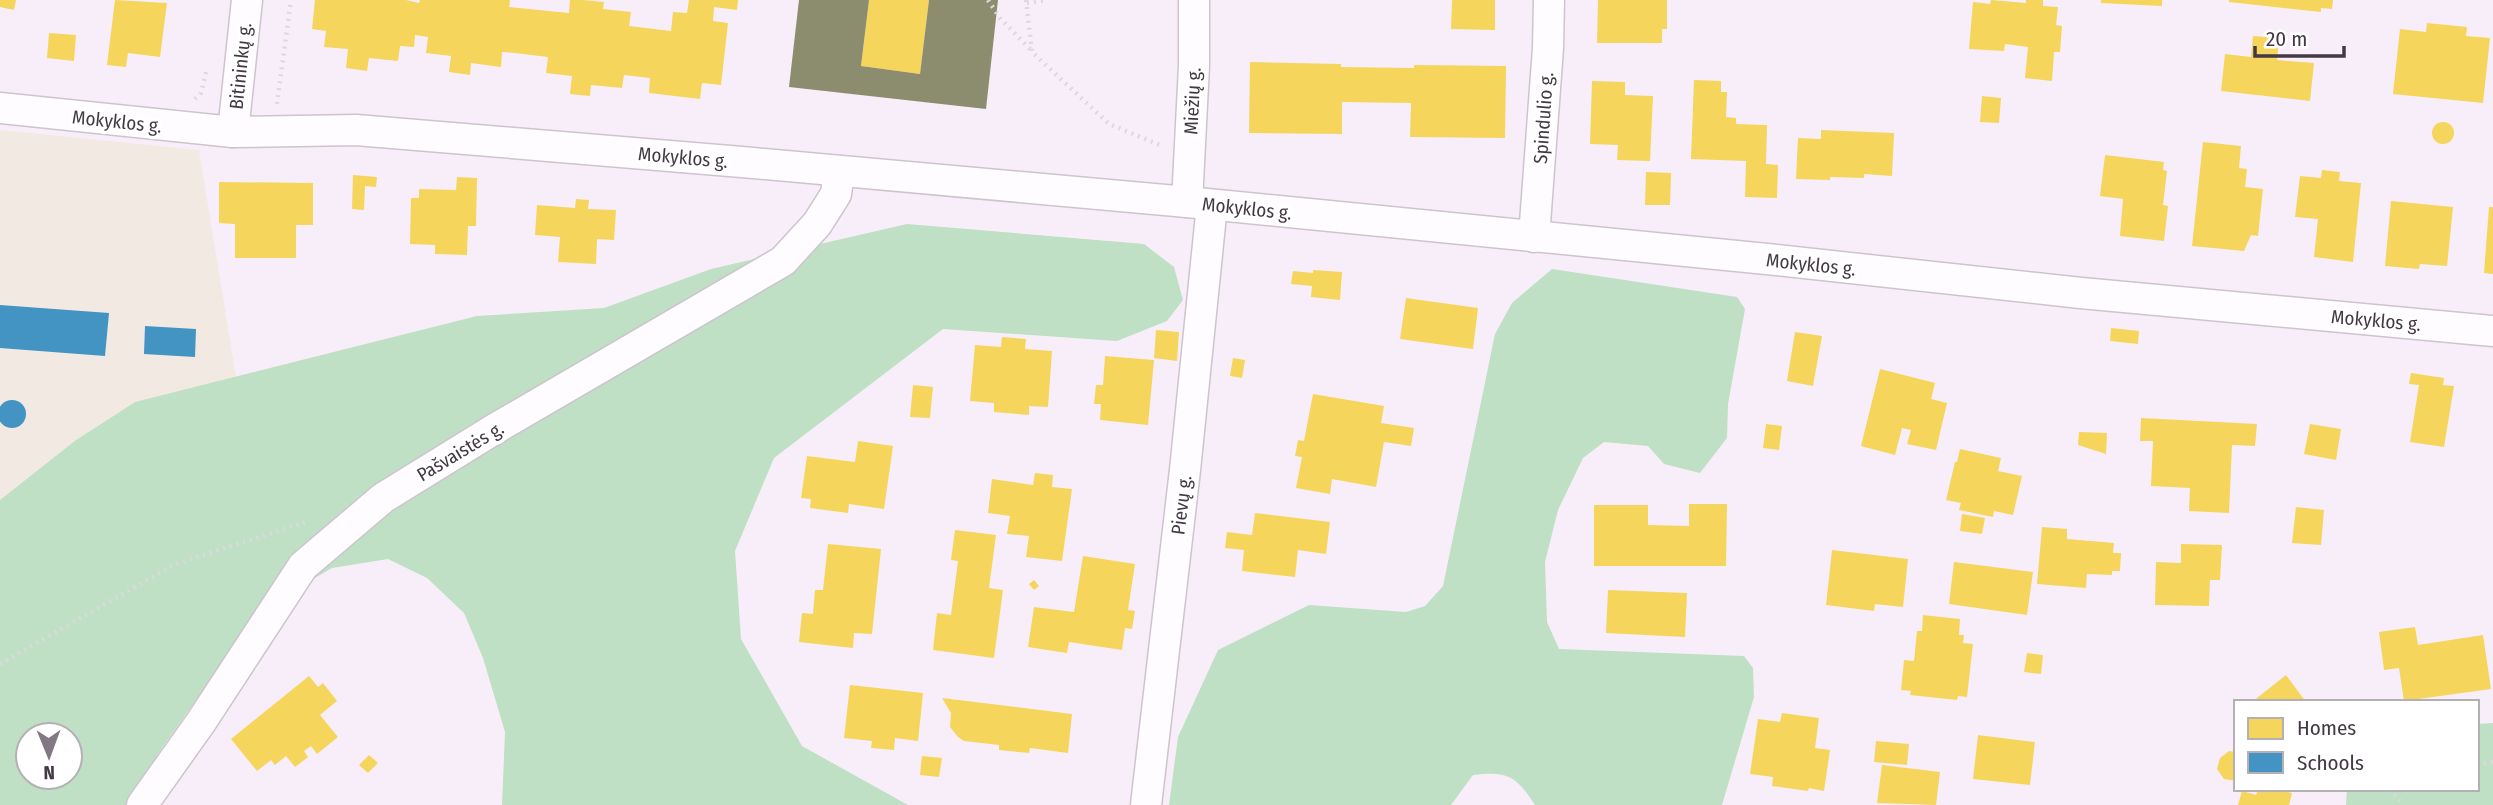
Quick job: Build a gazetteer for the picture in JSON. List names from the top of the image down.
{
  "streets": {
    "street": [
      "Bitininkų g.",
      "Miežių g.",
      "Spindulio g.",
      "Mokyklos g.",
      "Pašvaistės g.",
      "Pievų g."
    ]
  },
  "crossings": [
    ["Bitininkų g.", "Mokyklos g."],
    ["Miežių g.", "Mokyklos g."],
    ["Miežių g.", "Pievų g."],
    ["Spindulio g.", "Mokyklos g."],
    ["Mokyklos g.", "Pašvaistės g."],
    ["Mokyklos g.", "Pievų g."]
  ],
  "legend": ["Homes", "Schools"],
  "scale_bar": "20 m",
  "north": "bottom"
}
